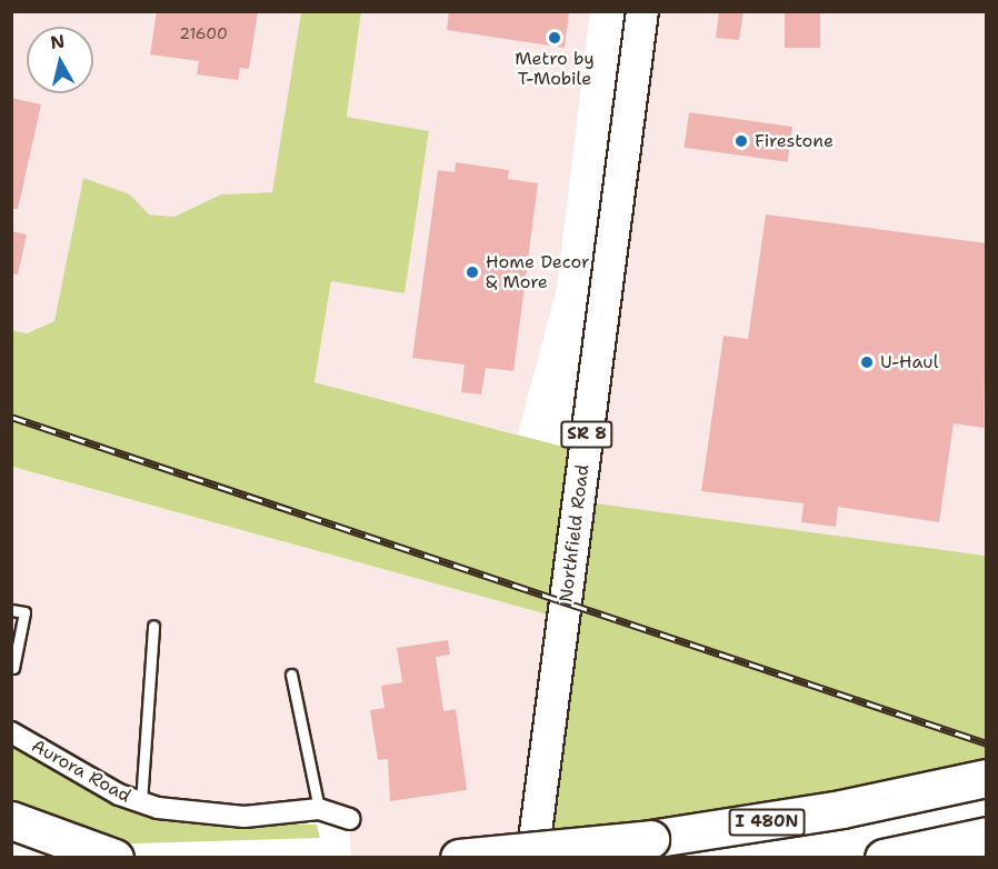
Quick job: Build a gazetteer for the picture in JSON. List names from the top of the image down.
{
  "streets": {
    "highway": ["I 480N"],
    "main road": ["SR 8", "Northfield Road"],
    "street": ["Aurora Road"]
  },
  "places": [
    "Metro by T-Mobile",
    "Firestone",
    "Home Decor & More",
    "U-Haul"
  ],
  "house_numbers": ["21600"],
  "north": "top"
}
